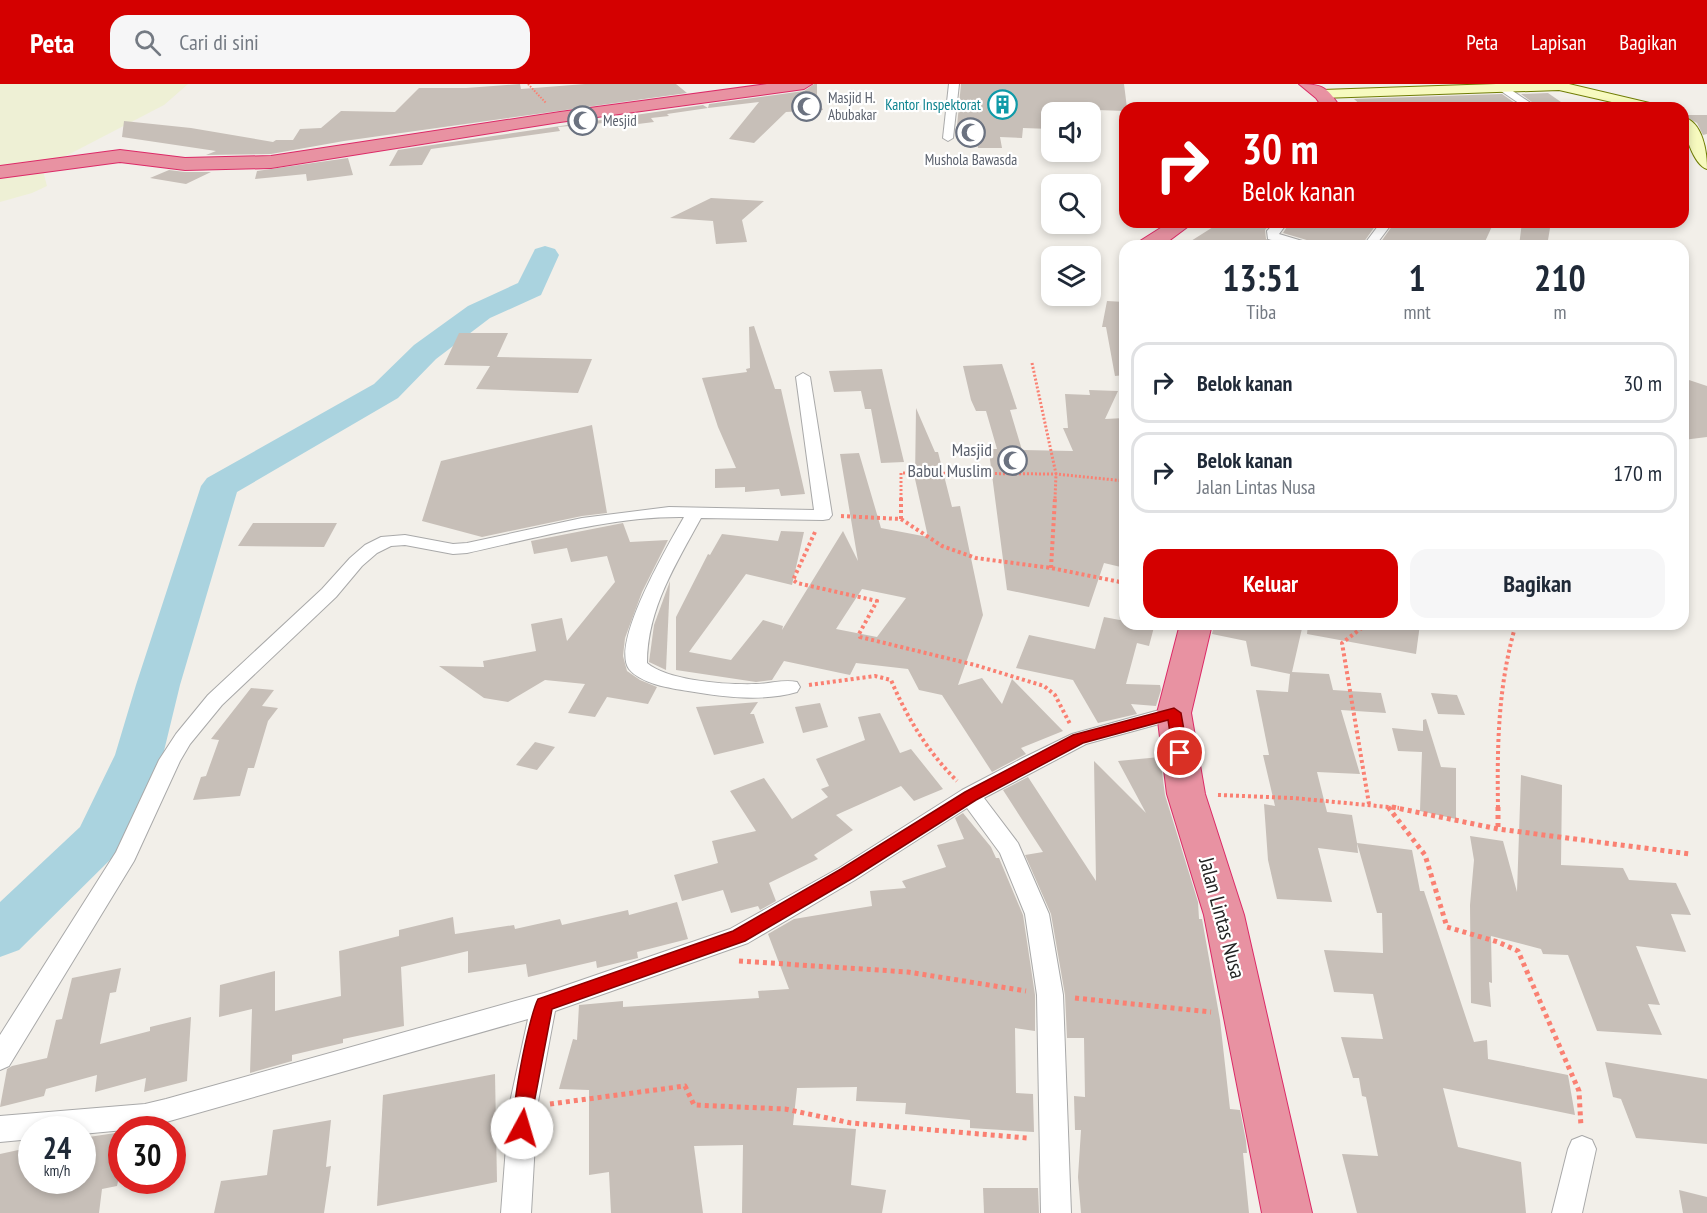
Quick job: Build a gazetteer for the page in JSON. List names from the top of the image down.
{
  "streets": {
    "highway": ["Jalan Lintas Nusa"]
  },
  "places": {
    "building": ["Kantor Inspektorat"],
    "mosque": [
      "Masjid H. Abubakar",
      "Mesjid",
      "Mushola Bawasda",
      "Masjid Babul Muslim"
    ]
  },
  "page": {
    "header": "Peta",
    "search": "Cari di sini",
    "nav": ["Peta", "Lapisan", "Bagikan"],
    "turn": ["30 m", "Belok kanan"],
    "eta": [
      "13:51",
      "Tiba",
      "1",
      "mnt",
      "210",
      "m"
    ],
    "list": [
      {
        "name": "Belok kanan",
        "value": "30 m"
      },
      {
        "name": "Belok kanan",
        "note": "Jalan Lintas Nusa",
        "value": "170 m"
      }
    ],
    "buttons": ["Keluar", "Bagikan"],
    "speed": "24 km/h",
    "limit": "30"
  }
}
